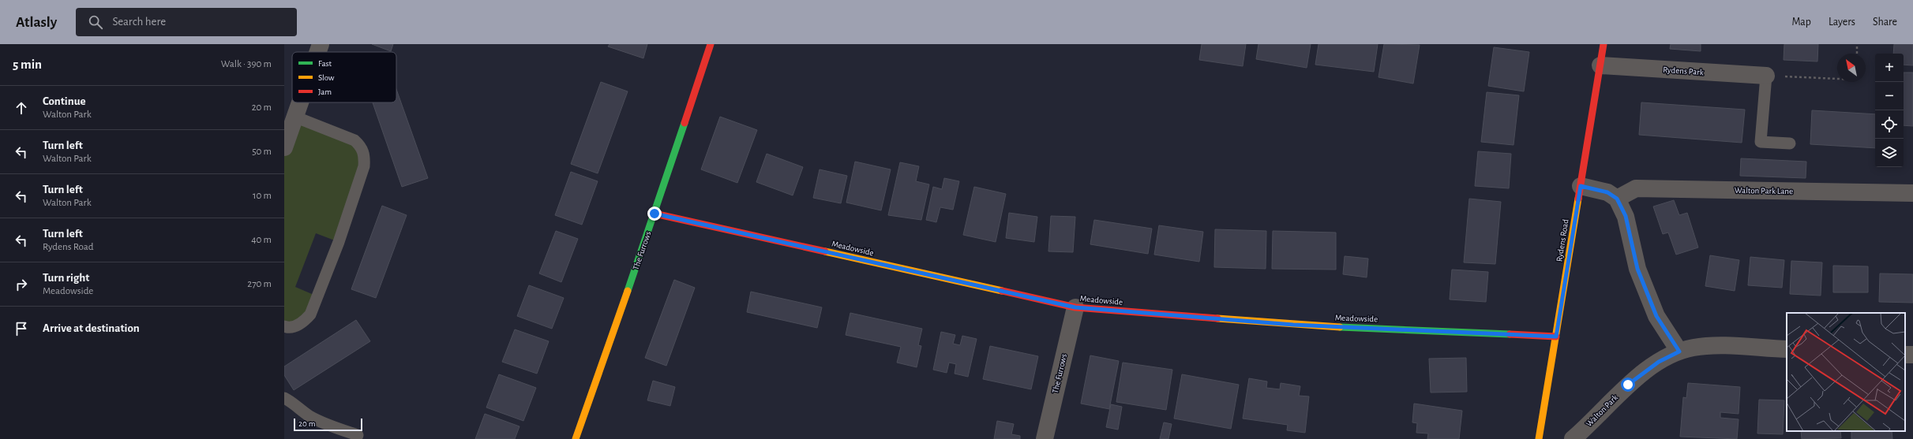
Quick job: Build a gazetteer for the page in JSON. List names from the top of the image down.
{
  "streets": {
    "street": [
      "Rydens Park",
      "Walton Park Lane",
      "Rydens Road",
      "Meadowside",
      "The Furrows",
      "Walton Park"
    ]
  },
  "crossings": [
    ["Rydens Park", "Rydens Road"],
    ["Rydens Road", "Meadowside"],
    ["Meadowside", "The Furrows"]
  ],
  "legend": ["Fast", "Slow", "Jam"],
  "scale_bar": "20 m",
  "north": "top left",
  "page": {
    "header": "Atlasly",
    "search": "Search here",
    "nav": ["Map", "Layers", "Share"],
    "heading": ["5 min", "Walk · 390 m"],
    "map_buttons": ["+", "−"],
    "list": [
      ["Continue", "Walton Park", "20 m"],
      ["Turn left", "Walton Park", "50 m"],
      ["Turn left", "Walton Park", "10 m"],
      ["Turn left", "Rydens Road", "40 m"],
      ["Turn right", "Meadowside", "270 m"],
      "Arrive at destination"
    ],
    "scale": "20 m"
  }
}
